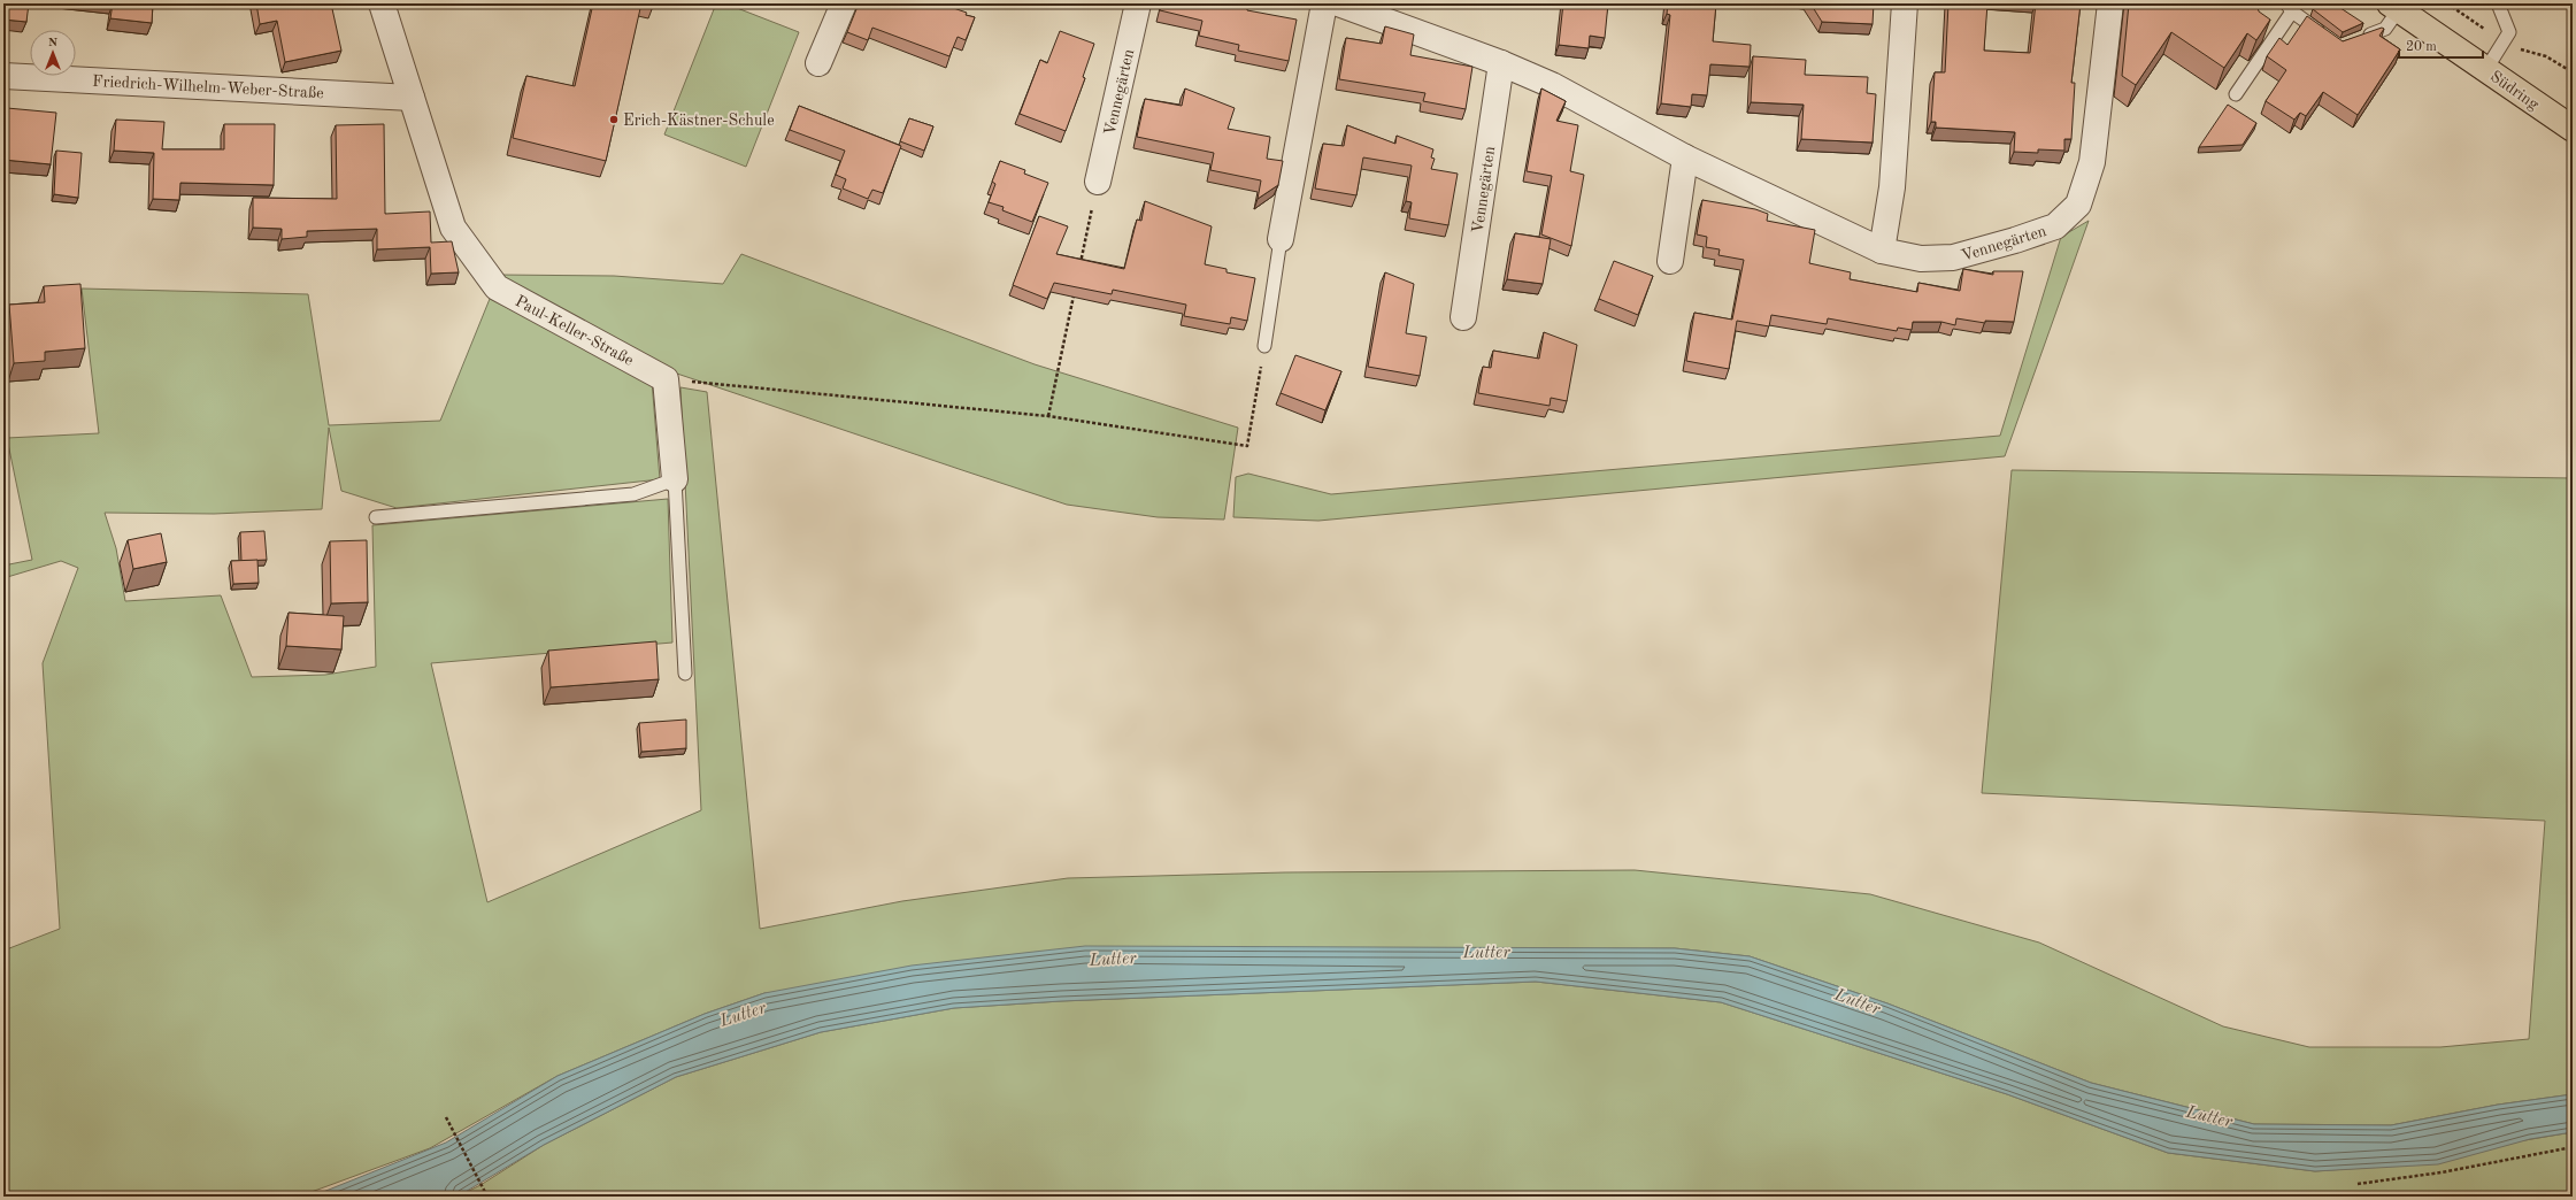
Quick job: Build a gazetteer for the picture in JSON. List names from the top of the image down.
{
  "streets": {
    "main road": ["Südring"],
    "street": ["Friedrich-Wilhelm-Weber-Straße", "Vennegärten", "Paul-Keller-Straße"]
  },
  "crossings": [
    ["Friedrich-Wilhelm-Weber-Straße", "Paul-Keller-Straße"]
  ],
  "water": ["Lutter"],
  "places": ["Erich-Kästner-Schule"],
  "scale_bar": "20 m",
  "north": "top"
}
